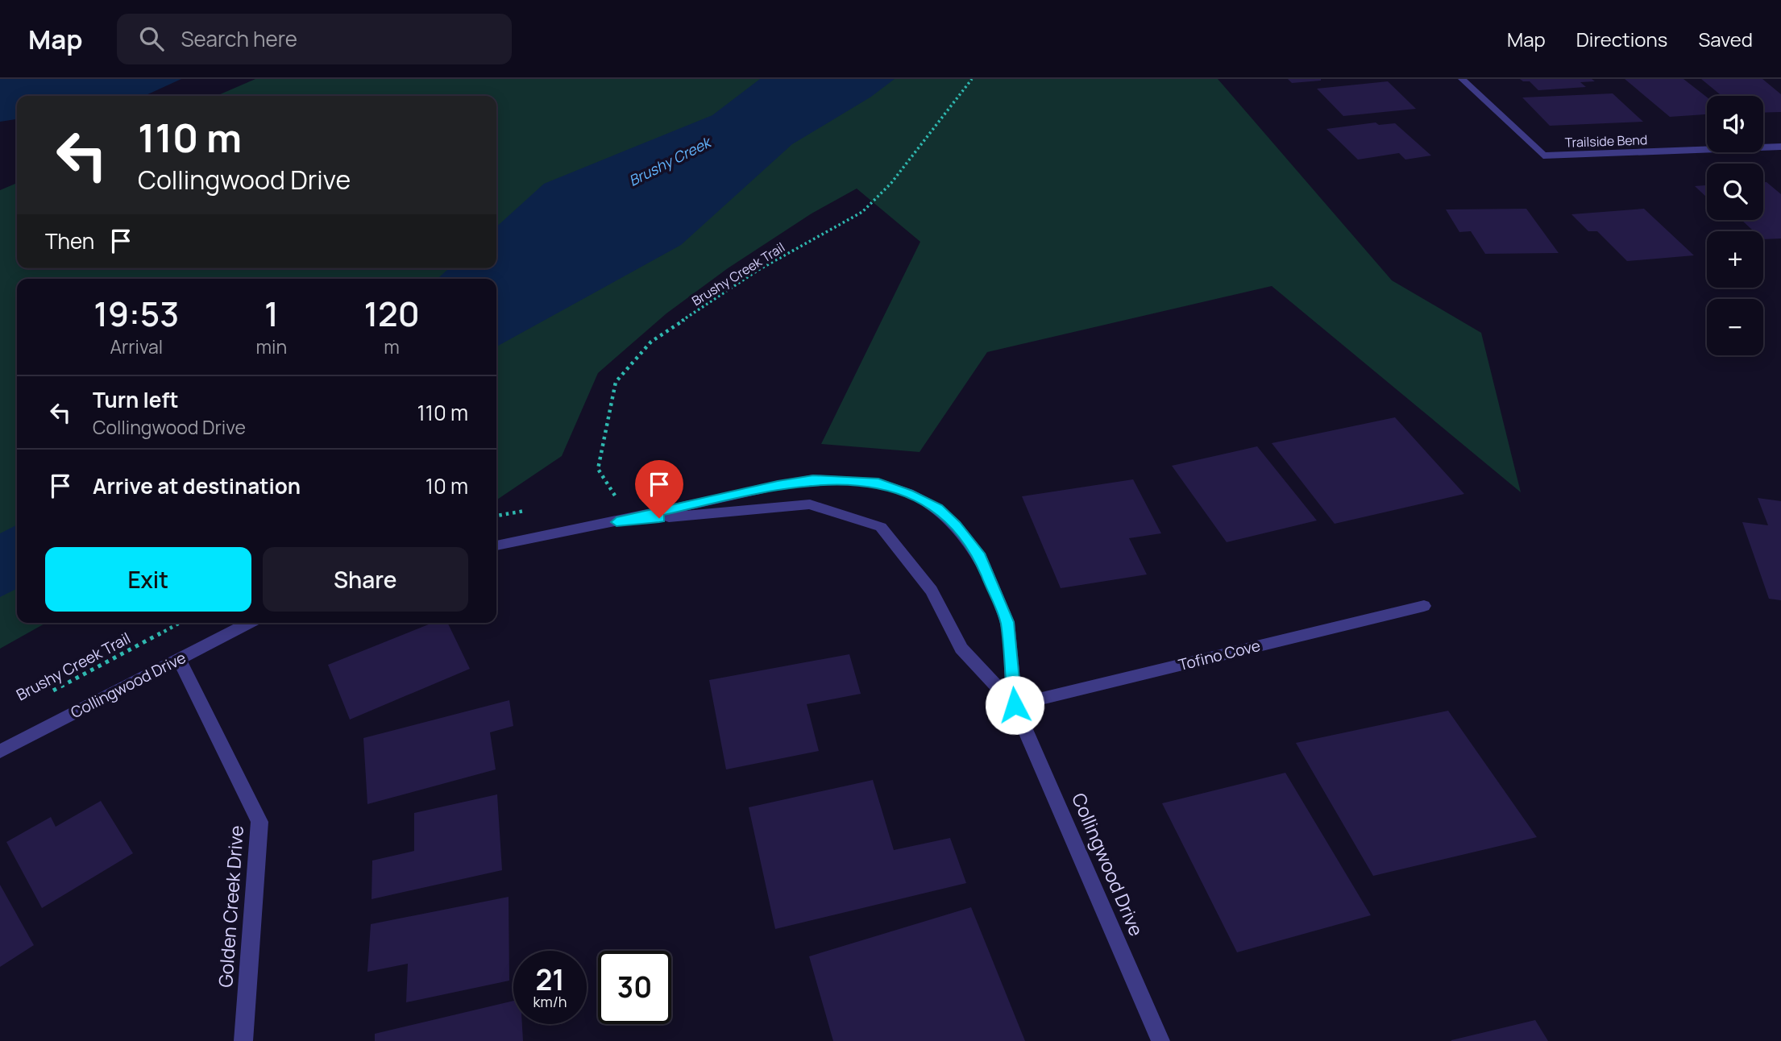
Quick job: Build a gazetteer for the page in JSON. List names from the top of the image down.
{
  "streets": {
    "street": [
      "Trailside Bend",
      "Tofino Cove",
      "Collingwood Drive",
      "Golden Creek Drive"
    ],
    "path": ["Brushy Creek Trail"]
  },
  "crossings": [
    ["Brushy Creek Trail", "Collingwood Drive"],
    ["Tofino Cove", "Collingwood Drive"],
    ["Collingwood Drive", "Golden Creek Drive"]
  ],
  "water": ["Brushy Creek"],
  "page": {
    "header": "Map",
    "search": "Search here",
    "nav": ["Map", "Directions", "Saved"],
    "map_buttons": ["+", "−"],
    "turn": ["110 m", "Collingwood Drive"],
    "then": "Then",
    "eta": [
      "19:53",
      "Arrival",
      "1",
      "min",
      "120",
      "m"
    ],
    "list": [
      {
        "name": "Turn left",
        "note": "Collingwood Drive",
        "value": "110 m"
      },
      {
        "name": "Arrive at destination",
        "value": "10 m"
      }
    ],
    "buttons": ["Exit", "Share"],
    "speed": "21 km/h",
    "limit": "30"
  }
}
